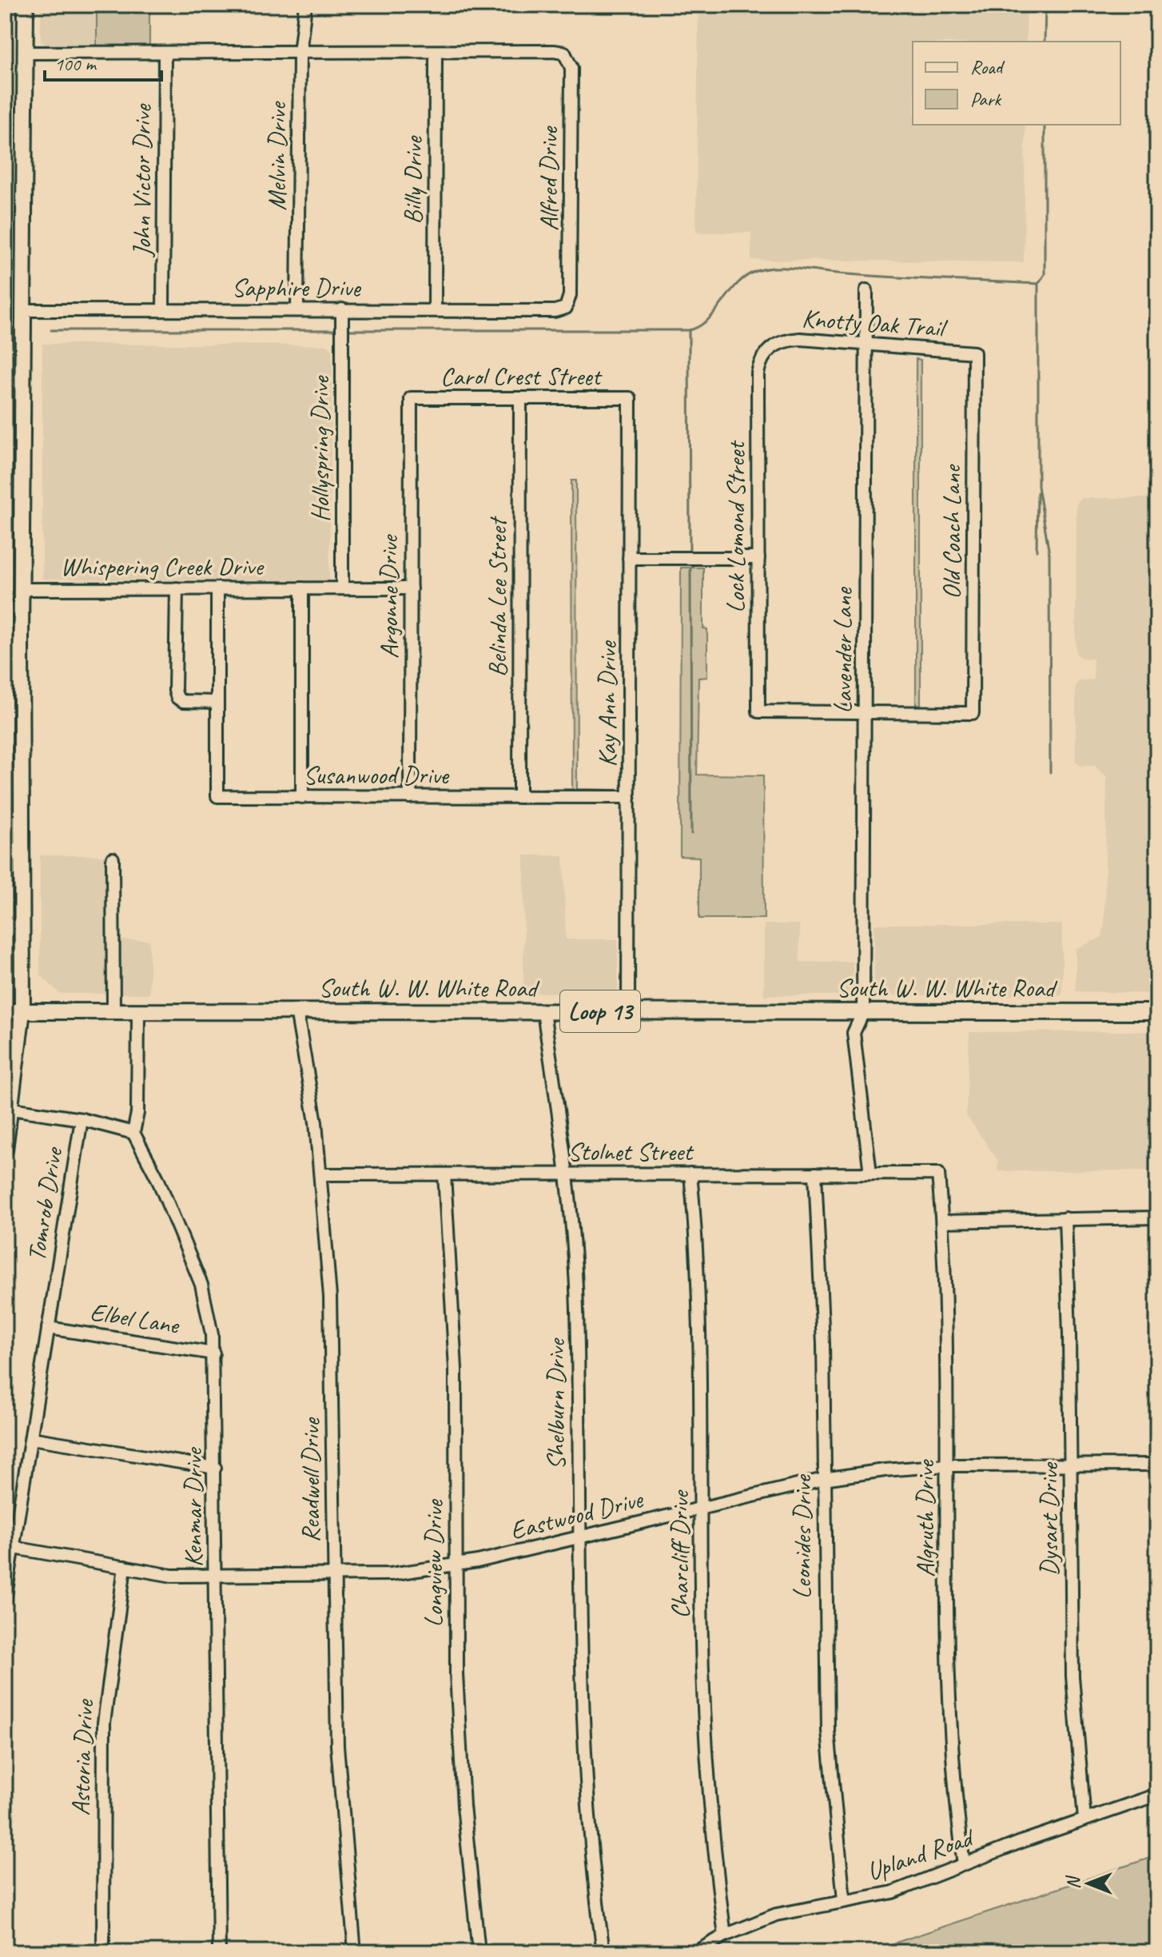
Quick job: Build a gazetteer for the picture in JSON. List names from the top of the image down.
{
  "streets": {
    "main road": ["South W. W. White Road", "Loop 13"],
    "street": [
      "Melvin Drive",
      "Alfred Drive",
      "John Victor Drive",
      "Billy Drive",
      "Sapphire Drive",
      "Knotty Oak Trail",
      "Carol Crest Street",
      "Hollyspring Drive",
      "Lock Lomond Street",
      "Old Coach Lane",
      "Whispering Creek Drive",
      "Argonne Drive",
      "Belinda Lee Street",
      "Lavender Lane",
      "Kay Ann Drive",
      "Susanwood Drive",
      "Stolnet Street",
      "Tomrob Drive",
      "Elbel Lane",
      "Shelburn Drive",
      "Readwell Drive",
      "Kenmar Drive",
      "Eastwood Drive",
      "Algruth Drive",
      "Dysart Drive",
      "Leonides Drive",
      "Charcliff Drive",
      "Longview Drive",
      "Astoria Drive",
      "Upland Road"
    ]
  },
  "crossings": [
    ["Melvin Drive", "Sapphire Drive"],
    ["Alfred Drive", "Billy Drive"],
    ["Alfred Drive", "Sapphire Drive"],
    ["John Victor Drive", "Sapphire Drive"],
    ["Billy Drive", "Sapphire Drive"],
    ["Sapphire Drive", "Hollyspring Drive"],
    ["Knotty Oak Trail", "Lock Lomond Street"],
    ["Knotty Oak Trail", "Old Coach Lane"],
    ["Knotty Oak Trail", "Lavender Lane"],
    ["Carol Crest Street", "Argonne Drive"],
    ["Carol Crest Street", "Belinda Lee Street"],
    ["Carol Crest Street", "Kay Ann Drive"],
    ["Hollyspring Drive", "Whispering Creek Drive"],
    ["Lock Lomond Street", "Old Coach Lane"],
    ["Lock Lomond Street", "Lavender Lane"],
    ["Old Coach Lane", "Lavender Lane"],
    ["Whispering Creek Drive", "Susanwood Drive"],
    ["Argonne Drive", "Susanwood Drive"],
    ["Belinda Lee Street", "Susanwood Drive"],
    ["Lavender Lane", "South W. W. White Road"],
    ["Kay Ann Drive", "Susanwood Drive"],
    ["Kay Ann Drive", "South W. W. White Road"],
    ["South W. W. White Road", "Shelburn Drive"],
    ["South W. W. White Road", "Readwell Drive"],
    ["Stolnet Street", "Shelburn Drive"],
    ["Stolnet Street", "Readwell Drive"],
    ["Stolnet Street", "Algruth Drive"],
    ["Stolnet Street", "Leonides Drive"],
    ["Stolnet Street", "Charcliff Drive"],
    ["Stolnet Street", "Longview Drive"],
    ["Tomrob Drive", "Elbel Lane"],
    ["Tomrob Drive", "Eastwood Drive"],
    ["Elbel Lane", "Kenmar Drive"],
    ["Shelburn Drive", "Eastwood Drive"],
    ["Readwell Drive", "Eastwood Drive"],
    ["Kenmar Drive", "Eastwood Drive"],
    ["Eastwood Drive", "Algruth Drive"],
    ["Eastwood Drive", "Dysart Drive"],
    ["Eastwood Drive", "Leonides Drive"],
    ["Eastwood Drive", "Charcliff Drive"],
    ["Eastwood Drive", "Longview Drive"],
    ["Eastwood Drive", "Astoria Drive"],
    ["Algruth Drive", "Upland Road"],
    ["Dysart Drive", "Upland Road"],
    ["Leonides Drive", "Upland Road"],
    ["Charcliff Drive", "Upland Road"]
  ],
  "legend": ["Road", "Park"],
  "scale_bar": "100 m",
  "north": "left"
}
